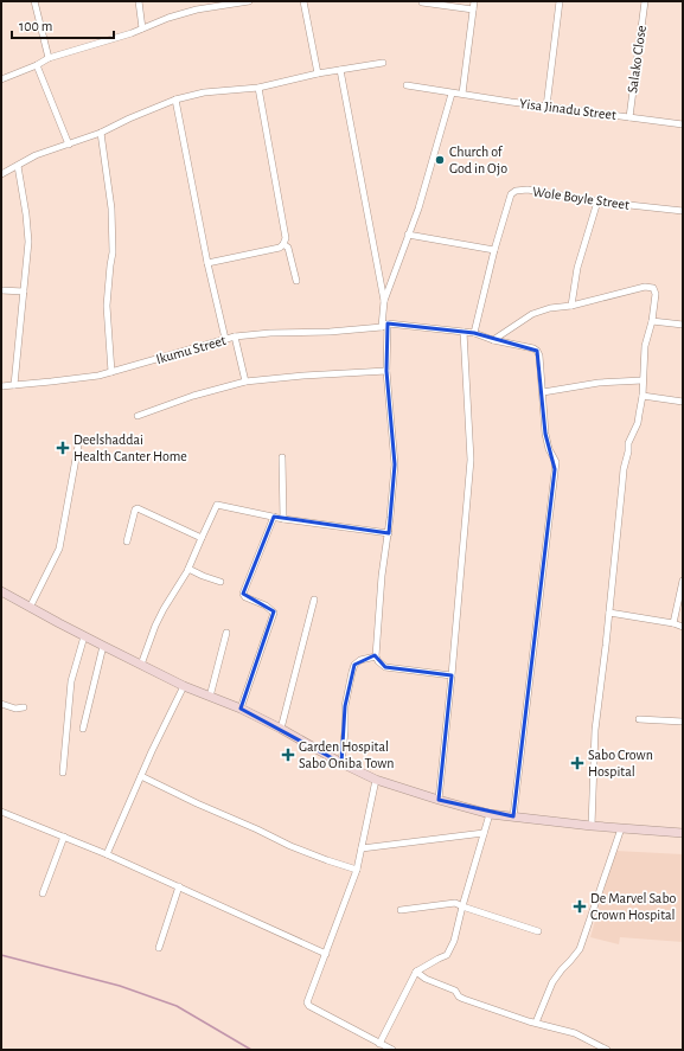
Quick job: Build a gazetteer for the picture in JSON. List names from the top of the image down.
{
  "streets": {
    "street": [
      "Salako Close",
      "Yisa Jinadu Street",
      "Wole Boyle Street",
      "Ikumu Street"
    ]
  },
  "crossings": [
    ["Salako Close", "Yisa Jinadu Street"],
    ["Wole Boyle Street", "Ikumu Street"]
  ],
  "places": {
    "other": ["Church of God in Ojo"],
    "health": [
      "Deelshaddai Health Canter Home",
      "Garden Hospital Sabo Oniba Town",
      "Sabo Crown Hospital",
      "De Marvel Sabo Crown Hospital"
    ]
  },
  "scale_bar": "100 m"
}
